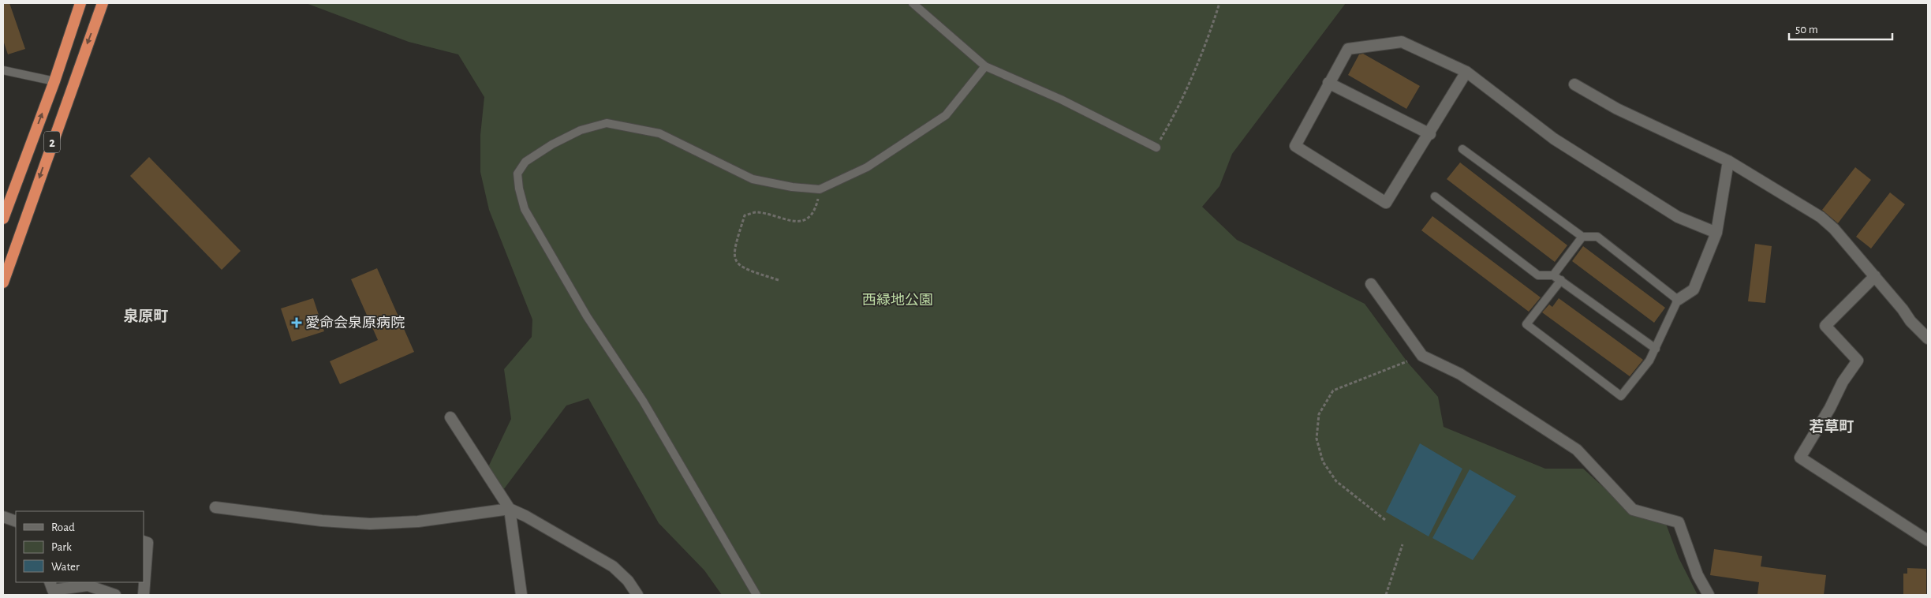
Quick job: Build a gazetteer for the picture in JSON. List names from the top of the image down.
{
  "streets": {
    "highway": ["2"]
  },
  "districts": ["泉原町", "若草町"],
  "parks": ["西緑地公園"],
  "places": {
    "health": ["愛命会泉原病院"]
  },
  "legend": ["Road", "Park", "Water"],
  "scale_bar": "50 m"
}
